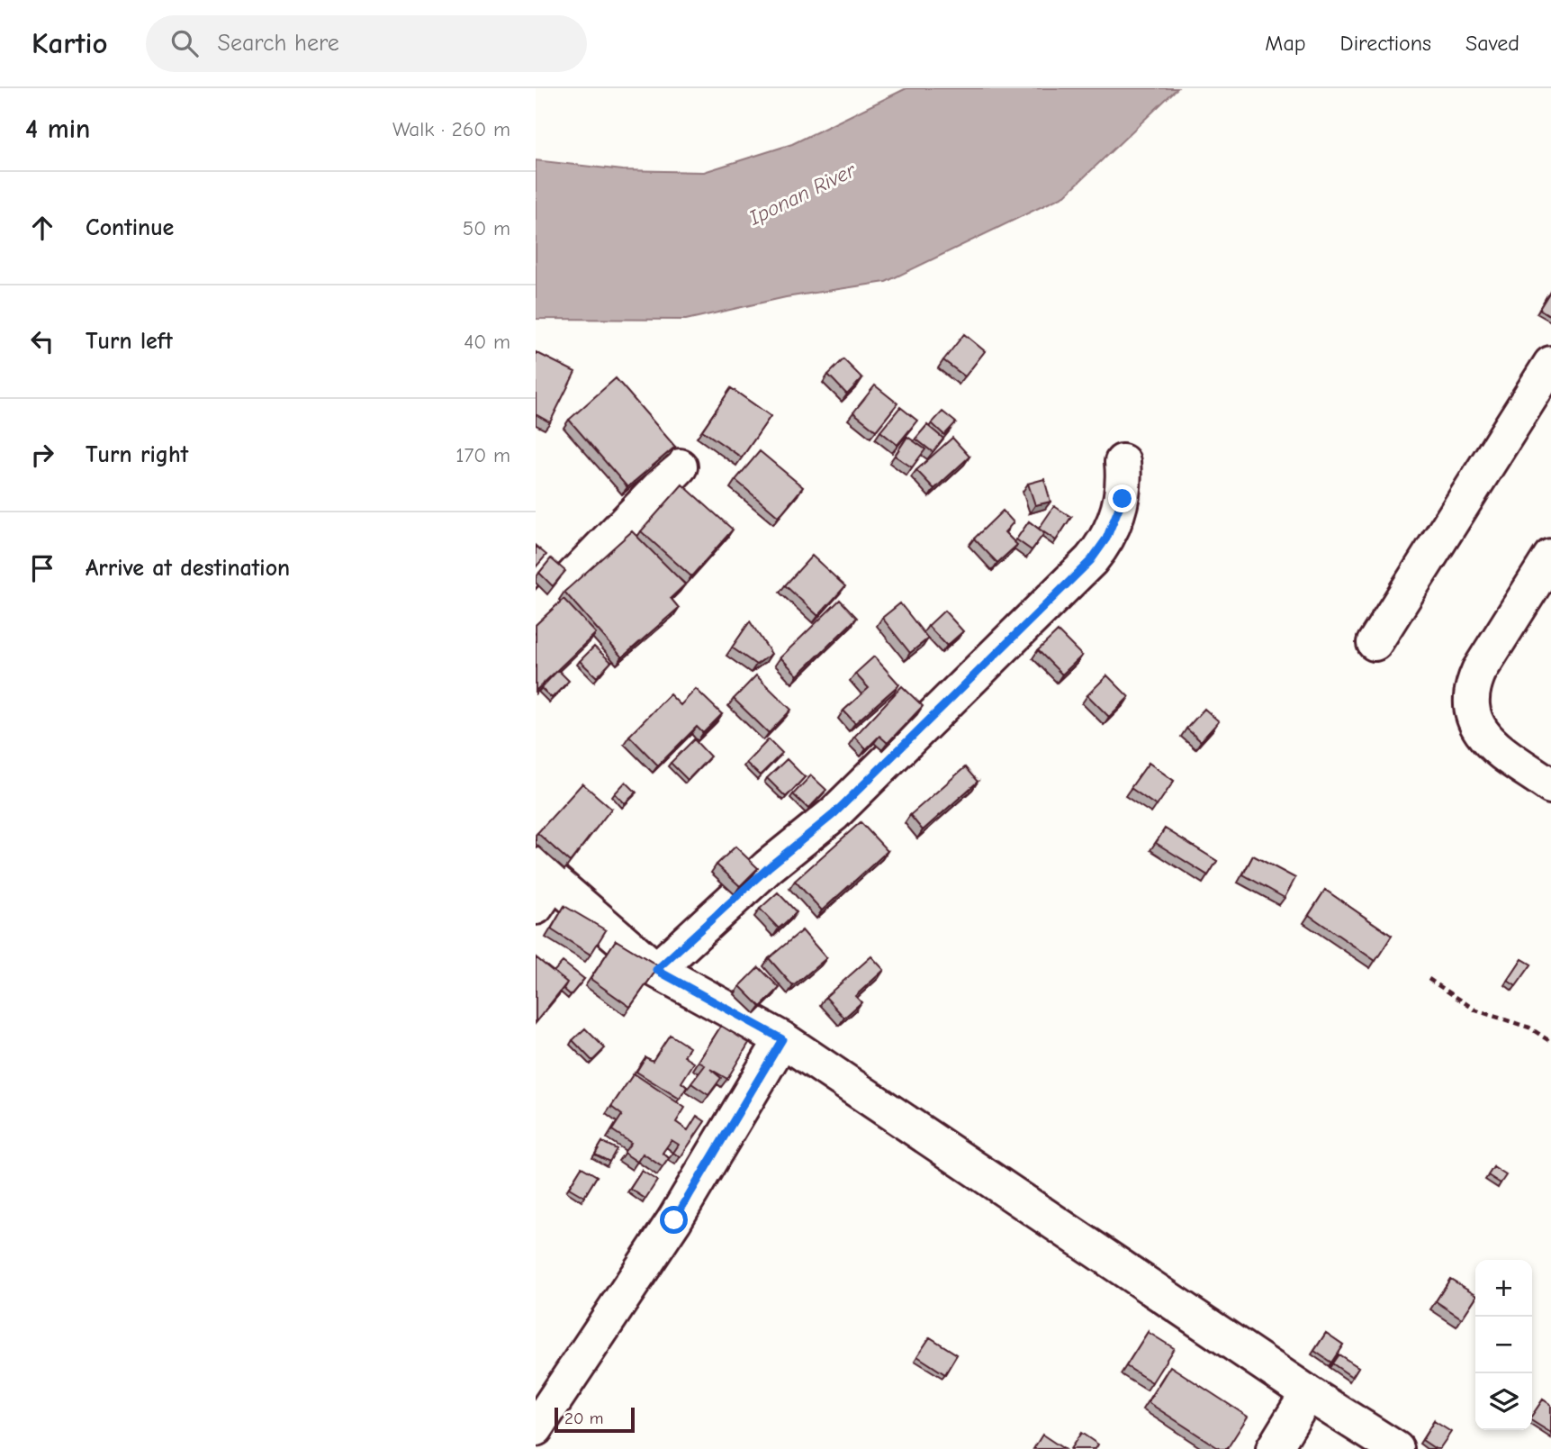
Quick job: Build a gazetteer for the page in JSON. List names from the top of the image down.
{
  "water": ["Iponan River"],
  "scale_bar": "20 m",
  "page": {
    "header": "Kartio",
    "search": "Search here",
    "nav": ["Map", "Directions", "Saved"],
    "heading": ["4 min", "Walk · 260 m"],
    "list": [
      ["Continue", "50 m"],
      ["Turn left", "40 m"],
      ["Turn right", "170 m"],
      "Arrive at destination"
    ],
    "map_buttons": ["+", "−"],
    "scale": "20 m"
  }
}
